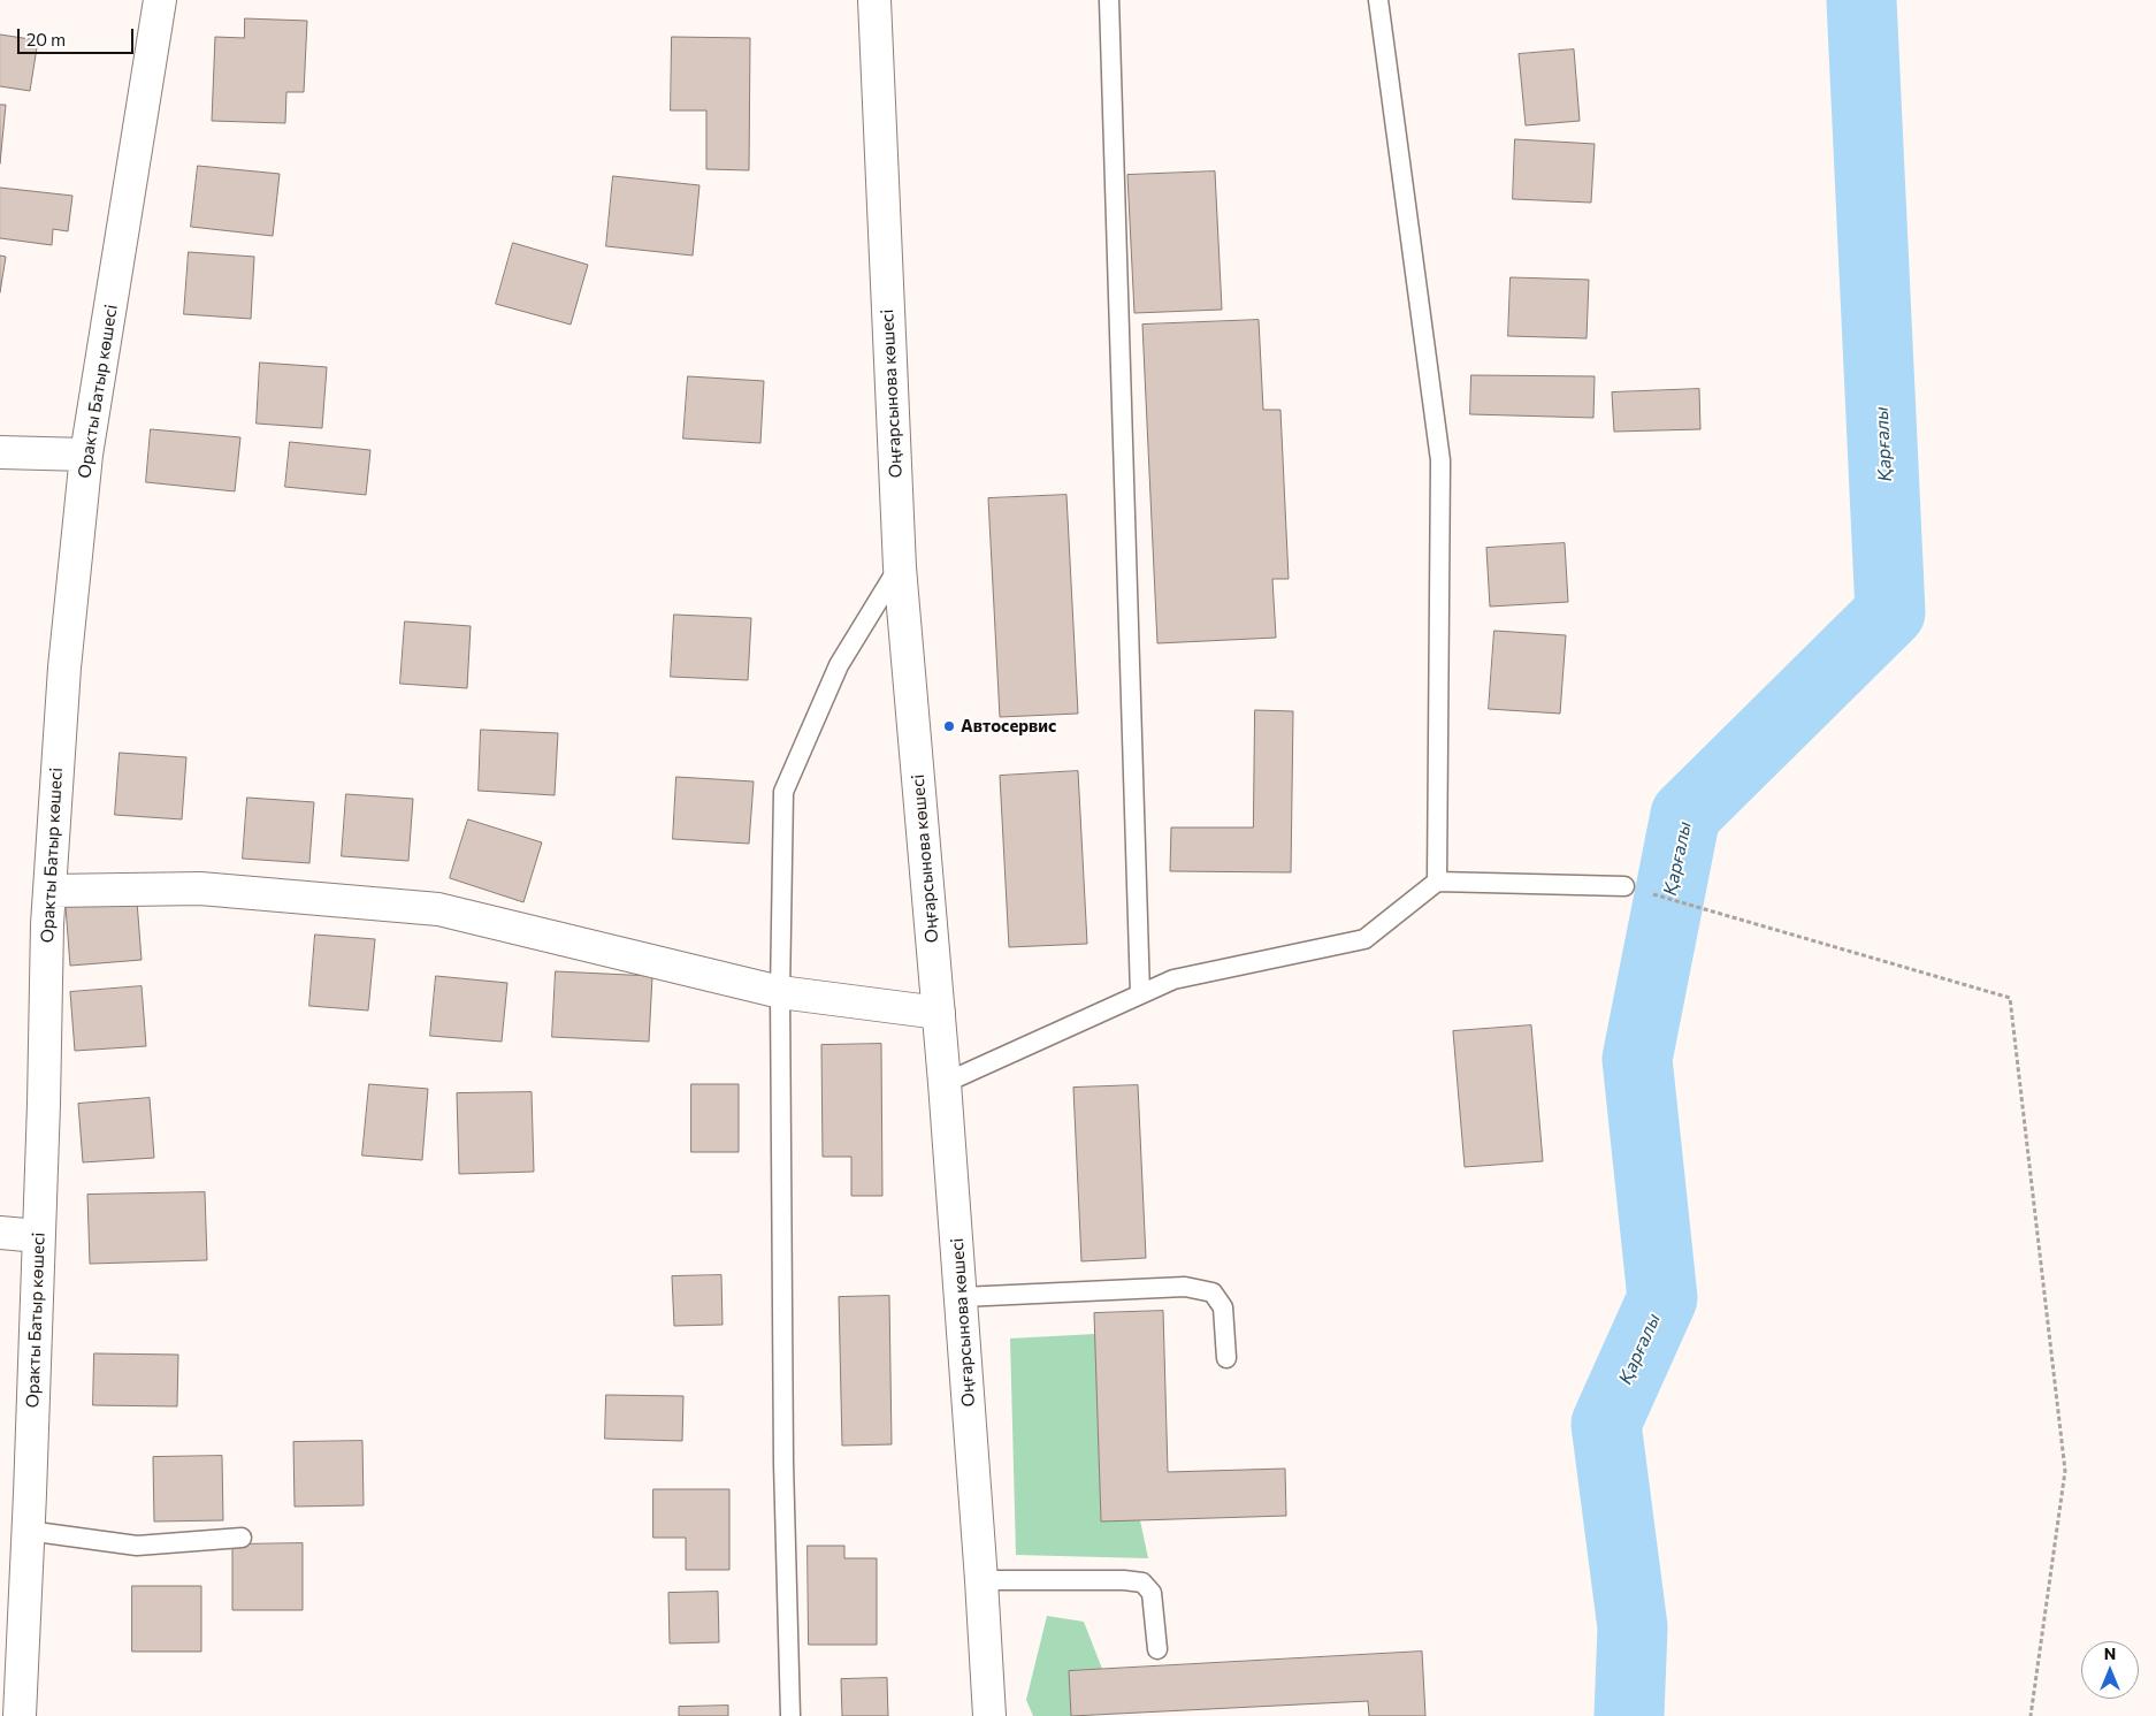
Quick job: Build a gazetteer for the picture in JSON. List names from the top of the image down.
{
  "streets": {
    "street": ["Оракты Батыр көшесі", "Оңғарсынова көшесі"]
  },
  "water": ["Қарғалы"],
  "places": ["Автосервис"],
  "scale_bar": "20 m",
  "north": "top"
}
